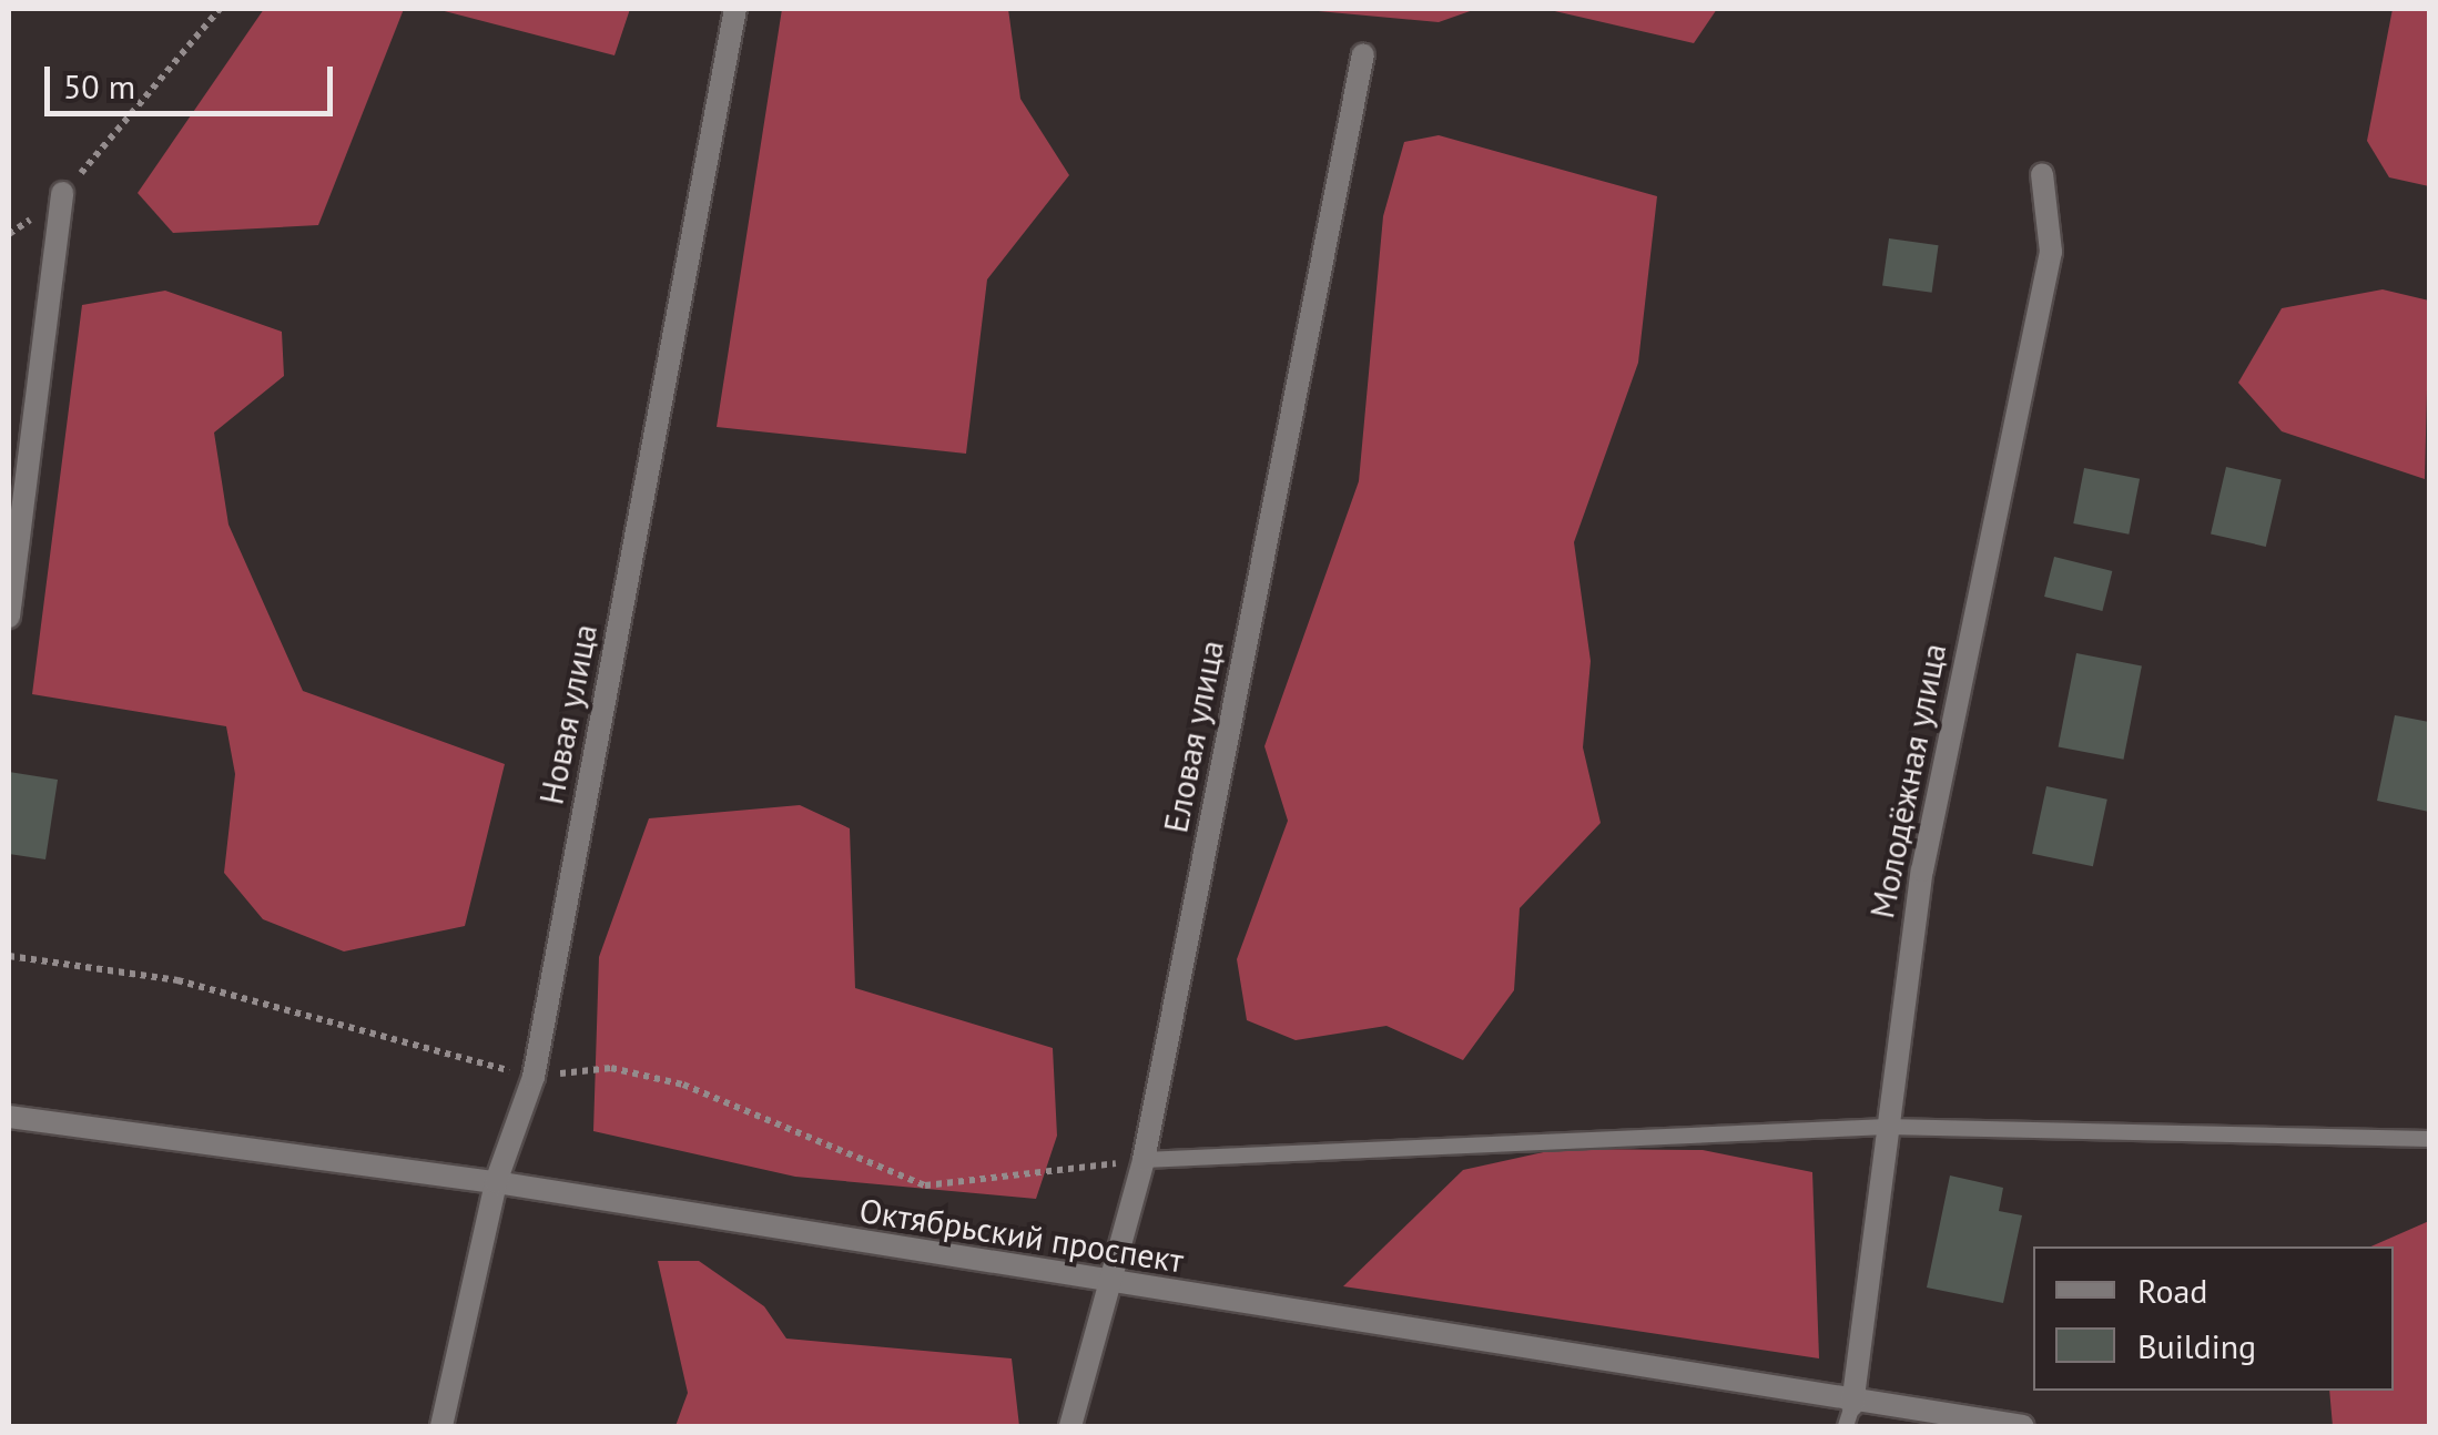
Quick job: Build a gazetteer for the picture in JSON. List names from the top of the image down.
{
  "streets": {
    "street": [
      "Новая улица",
      "Еловая улица",
      "Молодёжная улица",
      "Октябрьский проспект"
    ]
  },
  "crossings": [
    ["Новая улица", "Октябрьский проспект"],
    ["Еловая улица", "Октябрьский проспект"],
    ["Молодёжная улица", "Октябрьский проспект"]
  ],
  "legend": ["Road", "Building"],
  "scale_bar": "50 m"
}
